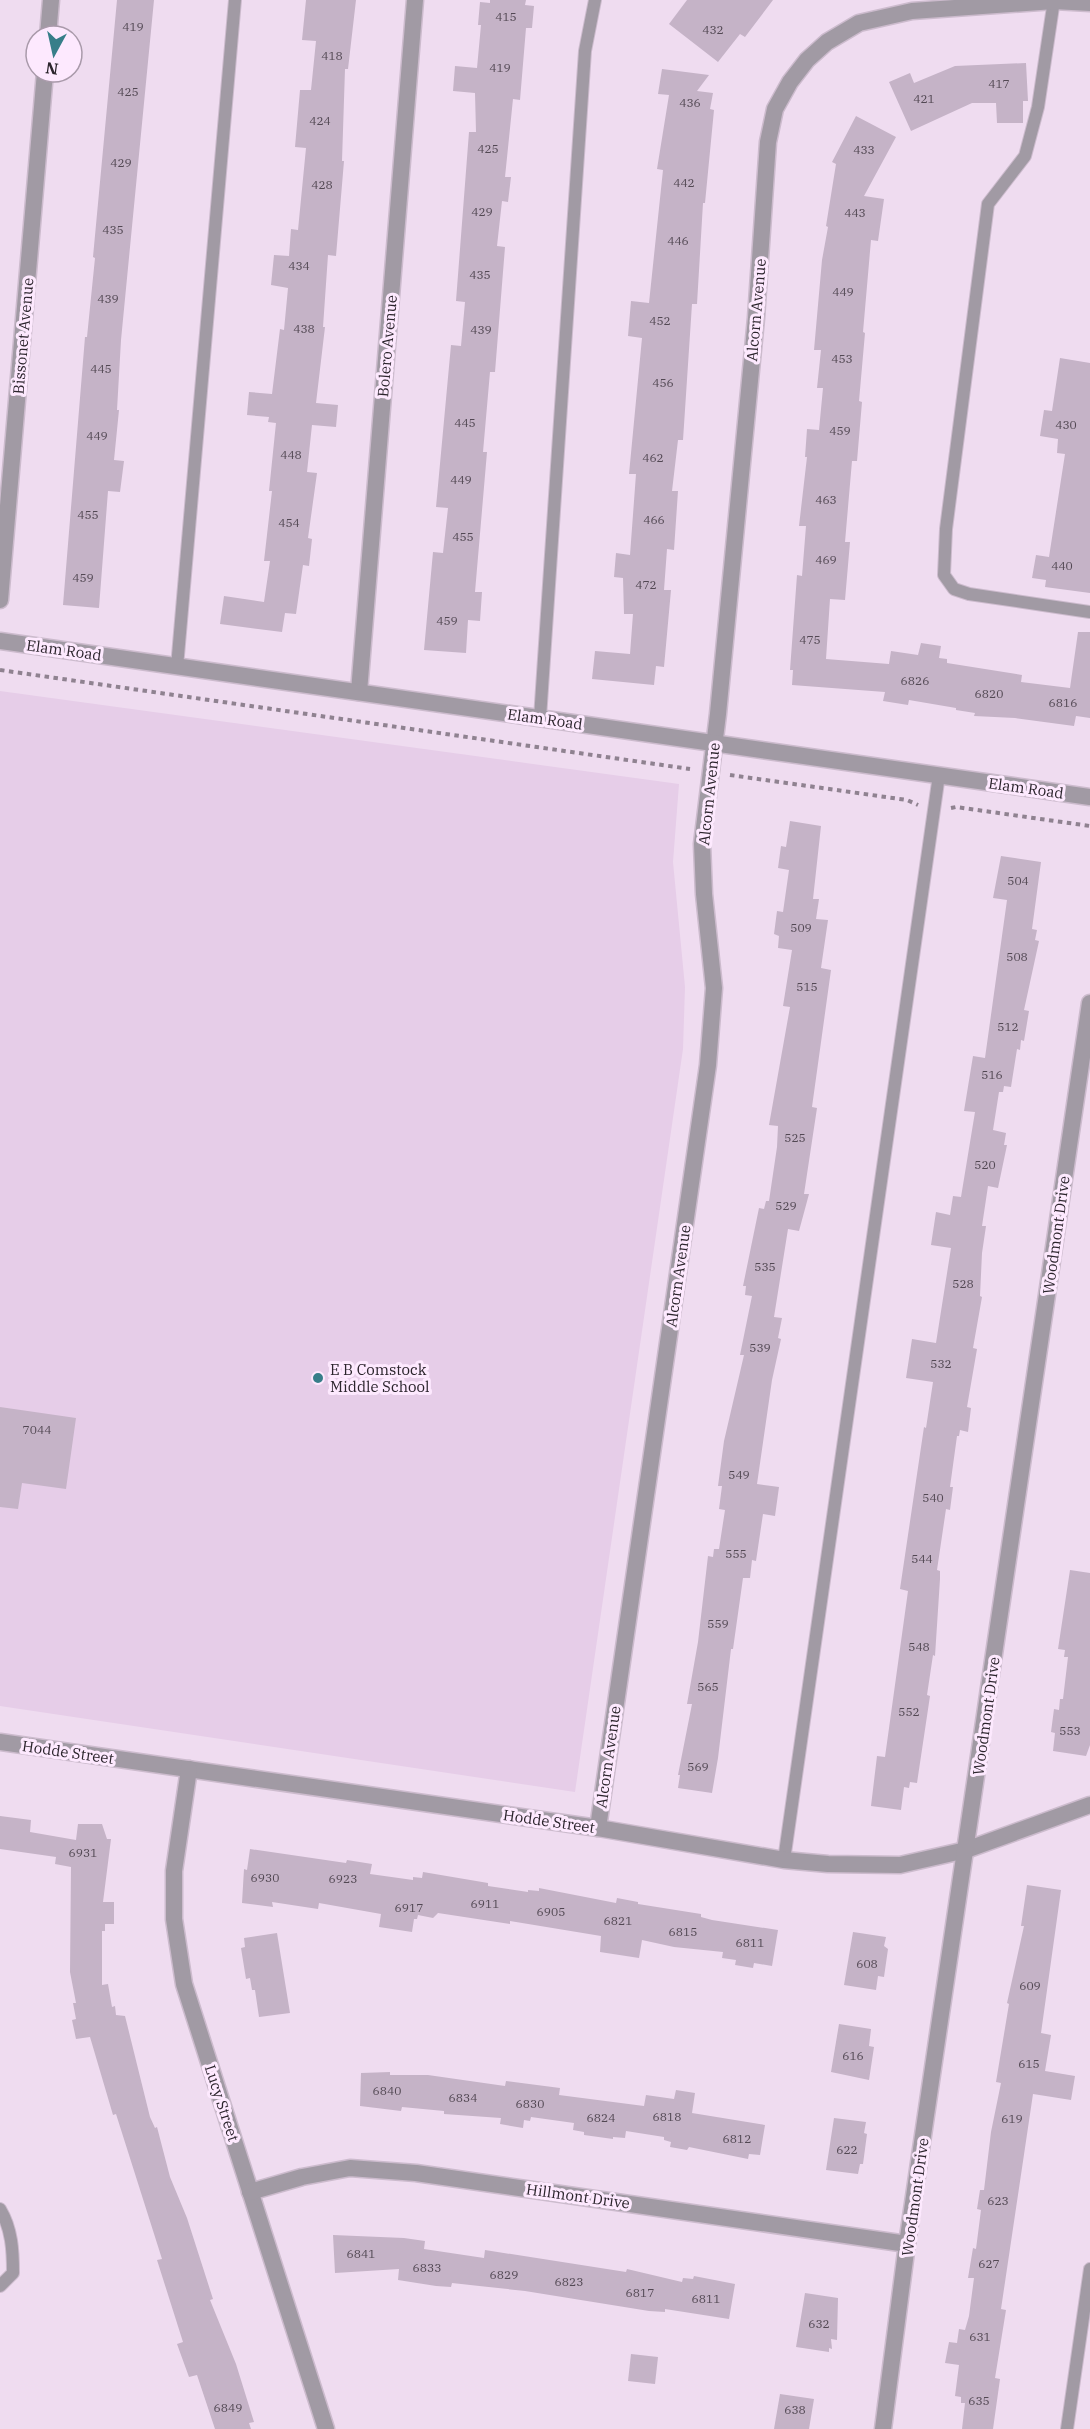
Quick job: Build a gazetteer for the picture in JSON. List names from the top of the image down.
{
  "streets": {
    "street": [
      "Alcorn Avenue",
      "Bissonet Avenue",
      "Bolero Avenue",
      "Elam Road",
      "Woodmont Drive",
      "Hodde Street",
      "Lucy Street",
      "Hillmont Drive"
    ]
  },
  "crossings": [
    ["Alcorn Avenue", "Elam Road"],
    ["Alcorn Avenue", "Hodde Street"],
    ["Bolero Avenue", "Elam Road"],
    ["Woodmont Drive", "Hodde Street"],
    ["Woodmont Drive", "Hillmont Drive"],
    ["Hodde Street", "Lucy Street"],
    ["Lucy Street", "Hillmont Drive"]
  ],
  "places": ["E B Comstock Middle School"],
  "house_numbers": [
    "415",
    "419",
    "432",
    "418",
    "419",
    "417",
    "425",
    "421",
    "436",
    "424",
    "425",
    "433",
    "429",
    "442",
    "428",
    "429",
    "443",
    "435",
    "446",
    "434",
    "435",
    "449",
    "439",
    "452",
    "438",
    "439",
    "453",
    "445",
    "456",
    "445",
    "430",
    "459",
    "449",
    "448",
    "462",
    "449",
    "463",
    "455",
    "466",
    "454",
    "455",
    "469",
    "440",
    "459",
    "472",
    "459",
    "475",
    "6826",
    "6820",
    "6816",
    "504",
    "509",
    "508",
    "515",
    "512",
    "516",
    "525",
    "520",
    "529",
    "535",
    "528",
    "539",
    "532",
    "7044",
    "549",
    "540",
    "555",
    "544",
    "559",
    "548",
    "565",
    "552",
    "553",
    "569",
    "6931",
    "6930",
    "6923",
    "6911",
    "6917",
    "6905",
    "6821",
    "6815",
    "6811",
    "608",
    "609",
    "616",
    "615",
    "6840",
    "6834",
    "6830",
    "6818",
    "6824",
    "619",
    "6812",
    "622",
    "623",
    "6841",
    "627",
    "6833",
    "6829",
    "6823",
    "6817",
    "6811",
    "632",
    "631",
    "635",
    "6849",
    "638"
  ],
  "north": "bottom"
}
